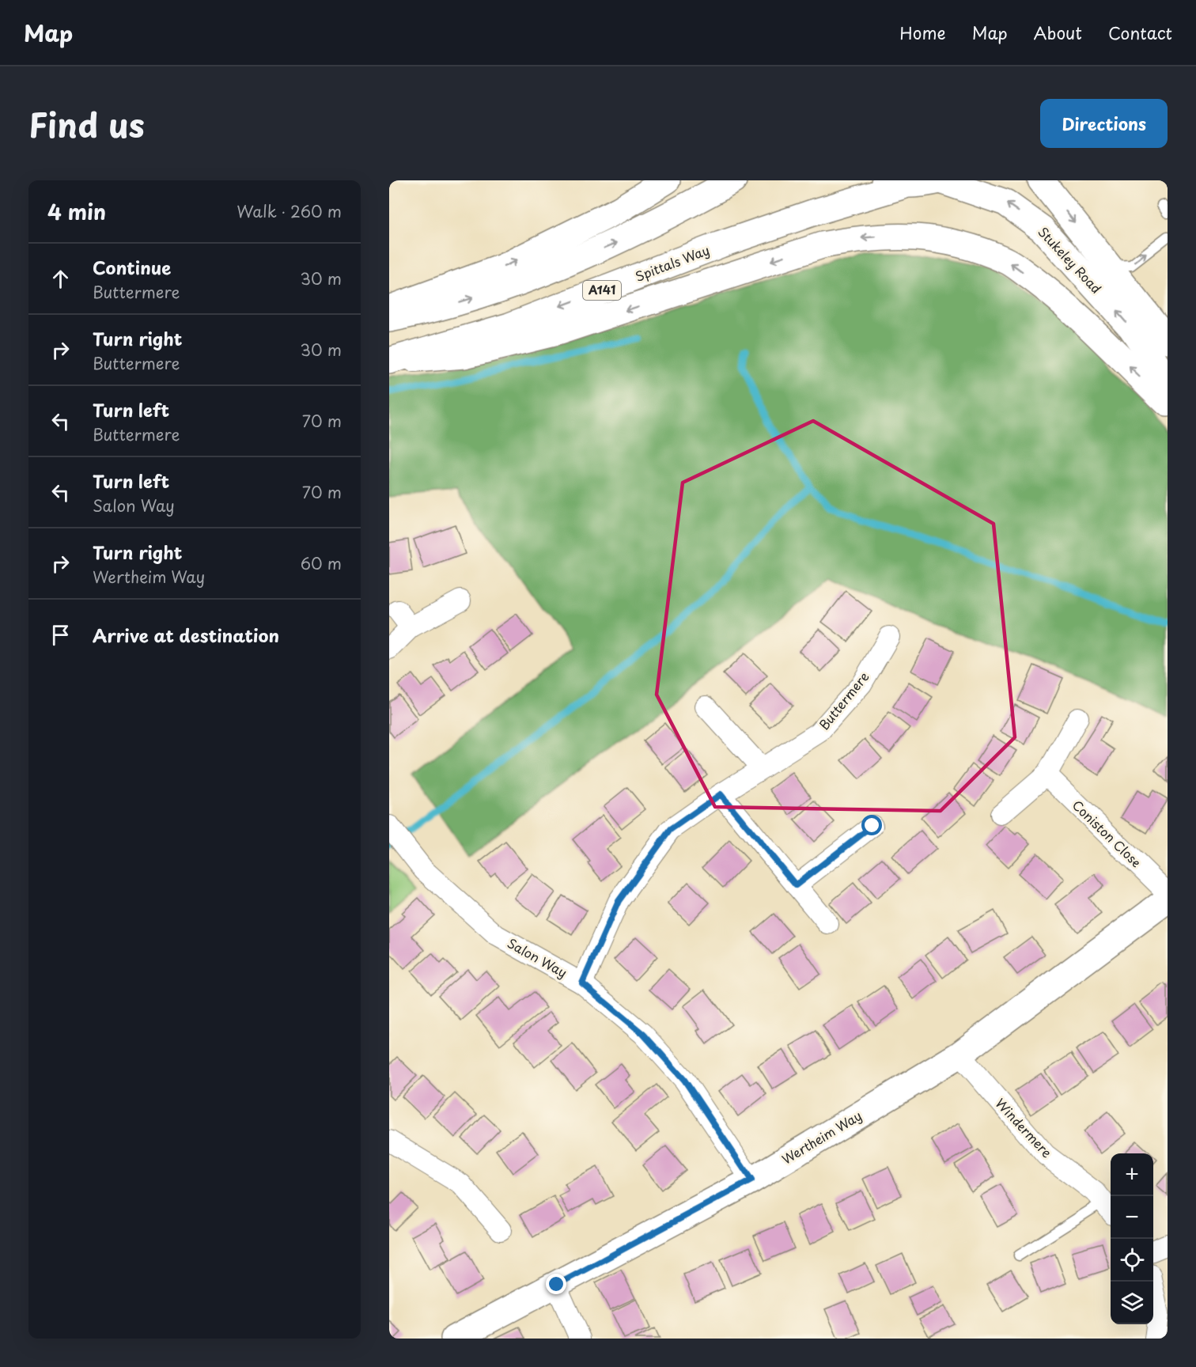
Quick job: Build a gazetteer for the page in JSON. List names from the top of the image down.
{
  "streets": {
    "main road": [
      "Stukeley Road",
      "Spittals Way",
      "A141",
      "Wertheim Way"
    ],
    "street": [
      "Buttermere",
      "Coniston Close",
      "Salon Way",
      "Windermere"
    ]
  },
  "crossings": [
    ["Buttermere", "Salon Way"],
    ["Salon Way", "Wertheim Way"],
    ["Windermere", "Wertheim Way"]
  ],
  "page": {
    "header": "Map",
    "nav": [
      "Home",
      "Map",
      "About",
      "Contact"
    ],
    "title": "Find us",
    "buttons": "Directions",
    "heading": ["4 min", "Walk · 260 m"],
    "list": [
      ["Continue", "Buttermere", "30 m"],
      ["Turn right", "Buttermere", "30 m"],
      ["Turn left", "Buttermere", "70 m"],
      ["Turn left", "Salon Way", "70 m"],
      ["Turn right", "Wertheim Way", "60 m"],
      "Arrive at destination"
    ],
    "map_buttons": ["+", "−"]
  }
}
